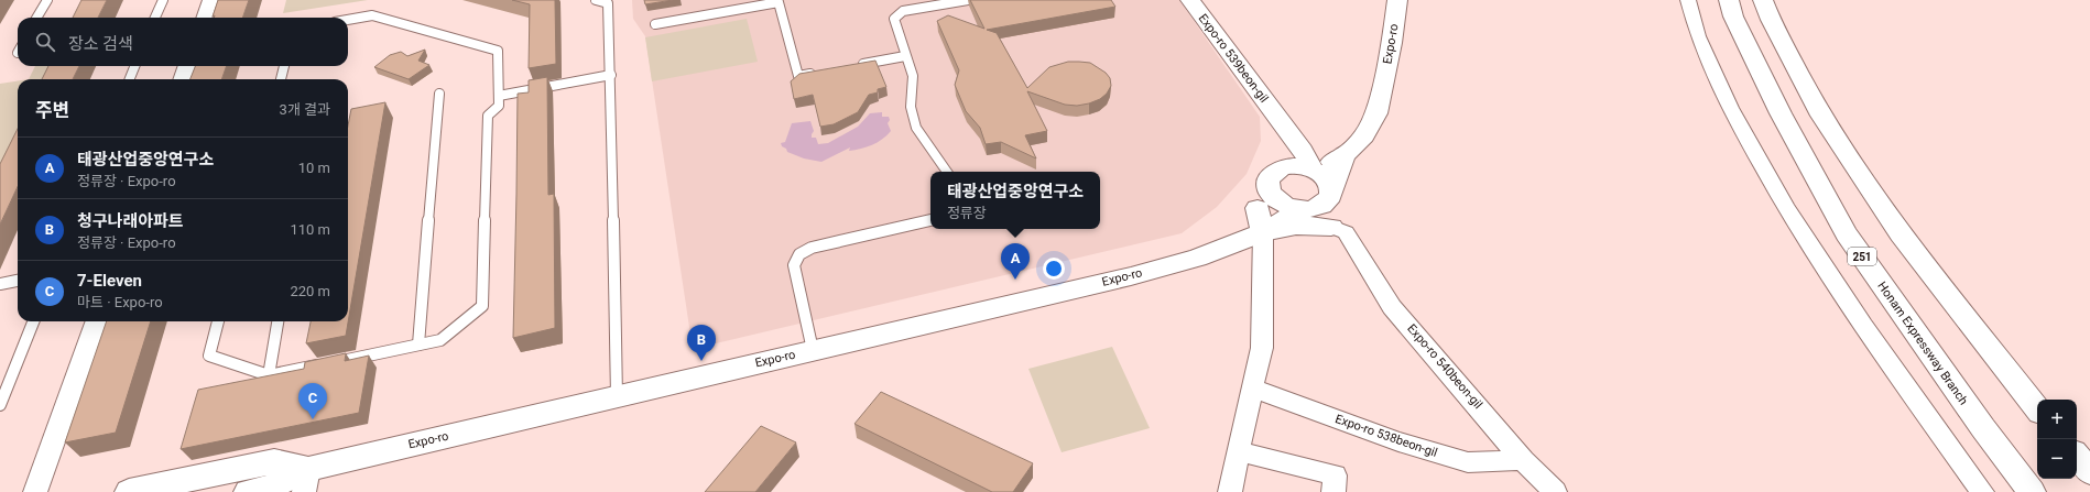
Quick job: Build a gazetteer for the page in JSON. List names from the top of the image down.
{
  "streets": {
    "main road": [
      "Expo-ro",
      "Expo-ro 539beon-gil",
      "251",
      "Honam Expressway Branch"
    ],
    "street": ["Expo-ro 540beon-gil", "Expo-ro 538beon-gil"]
  },
  "crossings": [
    ["Expo-ro 539beon-gil", "Expo-ro 540beon-gil"],
    ["Expo-ro 540beon-gil", "Expo-ro 538beon-gil"]
  ],
  "page": {
    "search": "장소 검색",
    "heading": ["주변", "3개 결과"],
    "list": [
      {
        "mark": "A",
        "name": "태광산업중앙연구소",
        "note": "정류장 · Expo-ro",
        "value": "10 m"
      },
      {
        "mark": "B",
        "name": "청구나래아파트",
        "note": "정류장 · Expo-ro",
        "value": "110 m"
      },
      {
        "mark": "C",
        "name": "7-Eleven",
        "note": "마트 · Expo-ro",
        "value": "220 m"
      }
    ],
    "popup": ["태광산업중앙연구소", "정류장"],
    "pins": ["A", "B", "C"],
    "map_buttons": ["+", "−"]
  }
}
